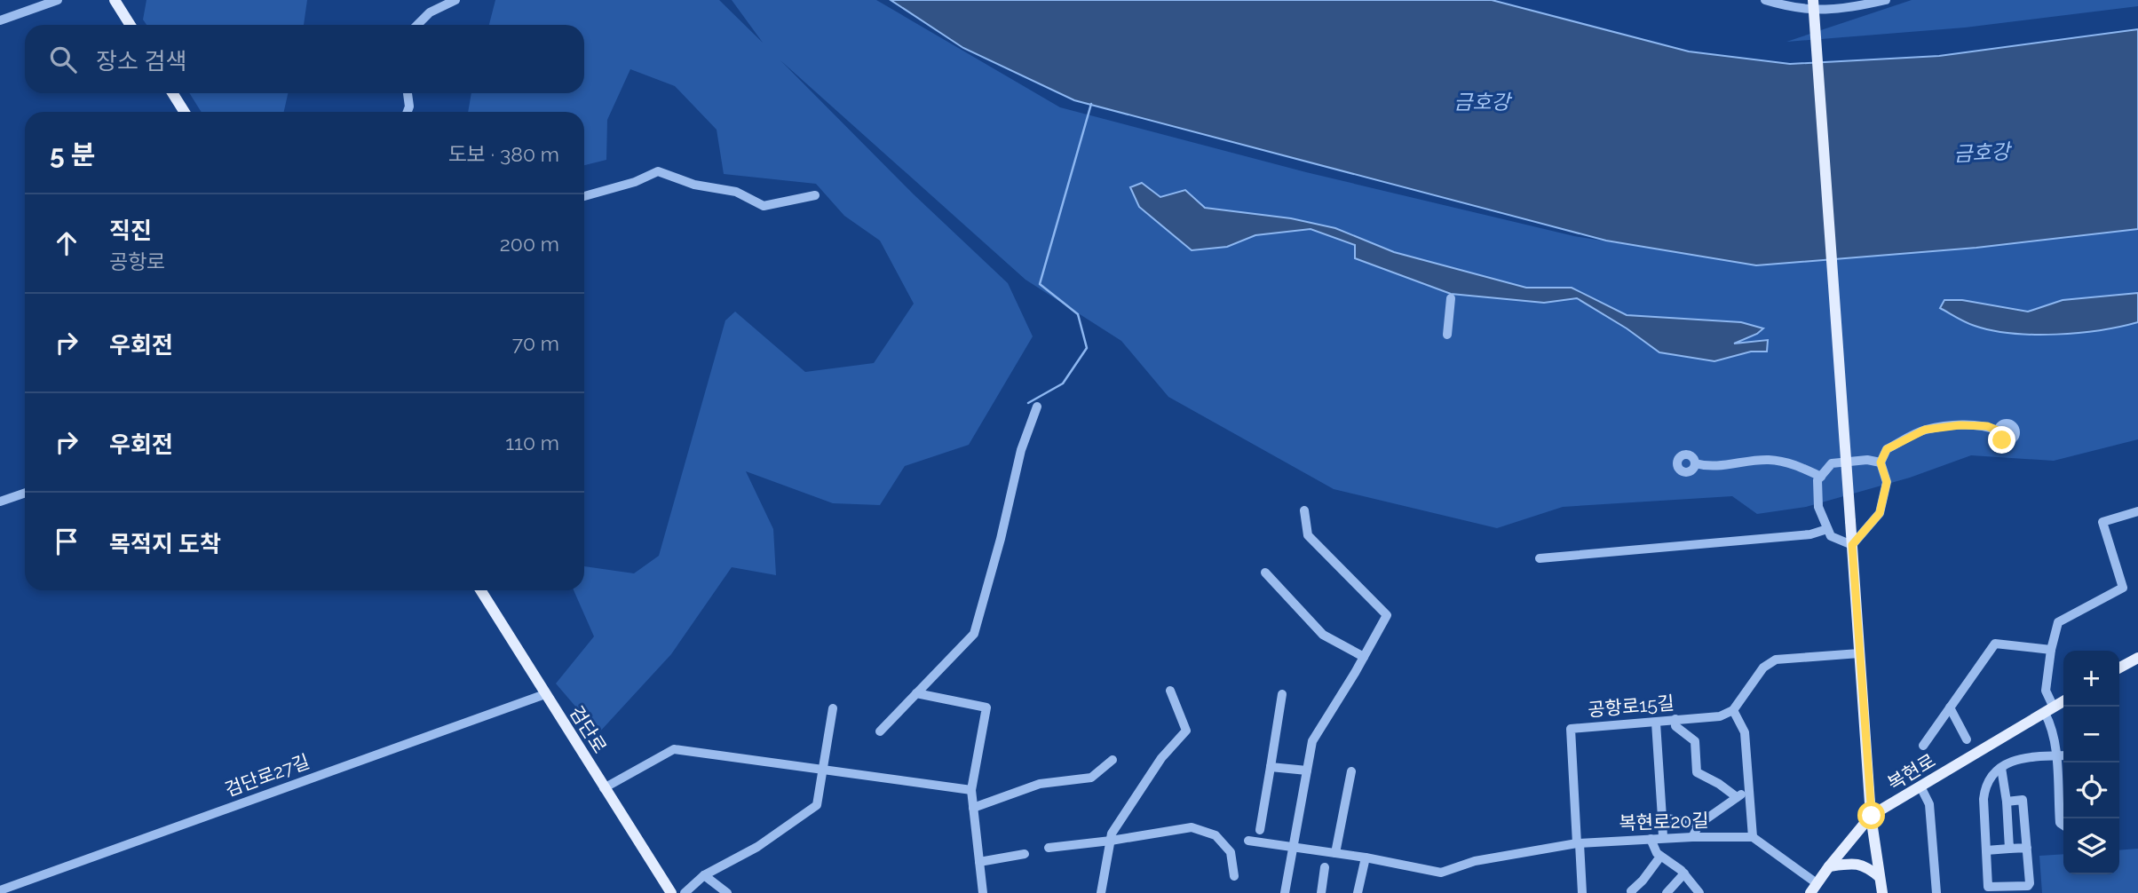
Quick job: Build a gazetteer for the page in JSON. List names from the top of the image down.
{
  "streets": {
    "main road": ["검단로", "복현로"],
    "street": ["공항로15길", "검단로27길", "복현로20길"]
  },
  "crossings": [
    ["공항로15길", "복현로20길"],
    ["검단로", "검단로27길"]
  ],
  "water": ["금호강"],
  "page": {
    "search": "장소 검색",
    "heading": ["5 분", "도보 · 380 m"],
    "list": [
      ["직진", "공항로", "200 m"],
      ["우회전", "70 m"],
      ["우회전", "110 m"],
      "목적지 도착"
    ],
    "map_buttons": ["+", "−"]
  }
}
